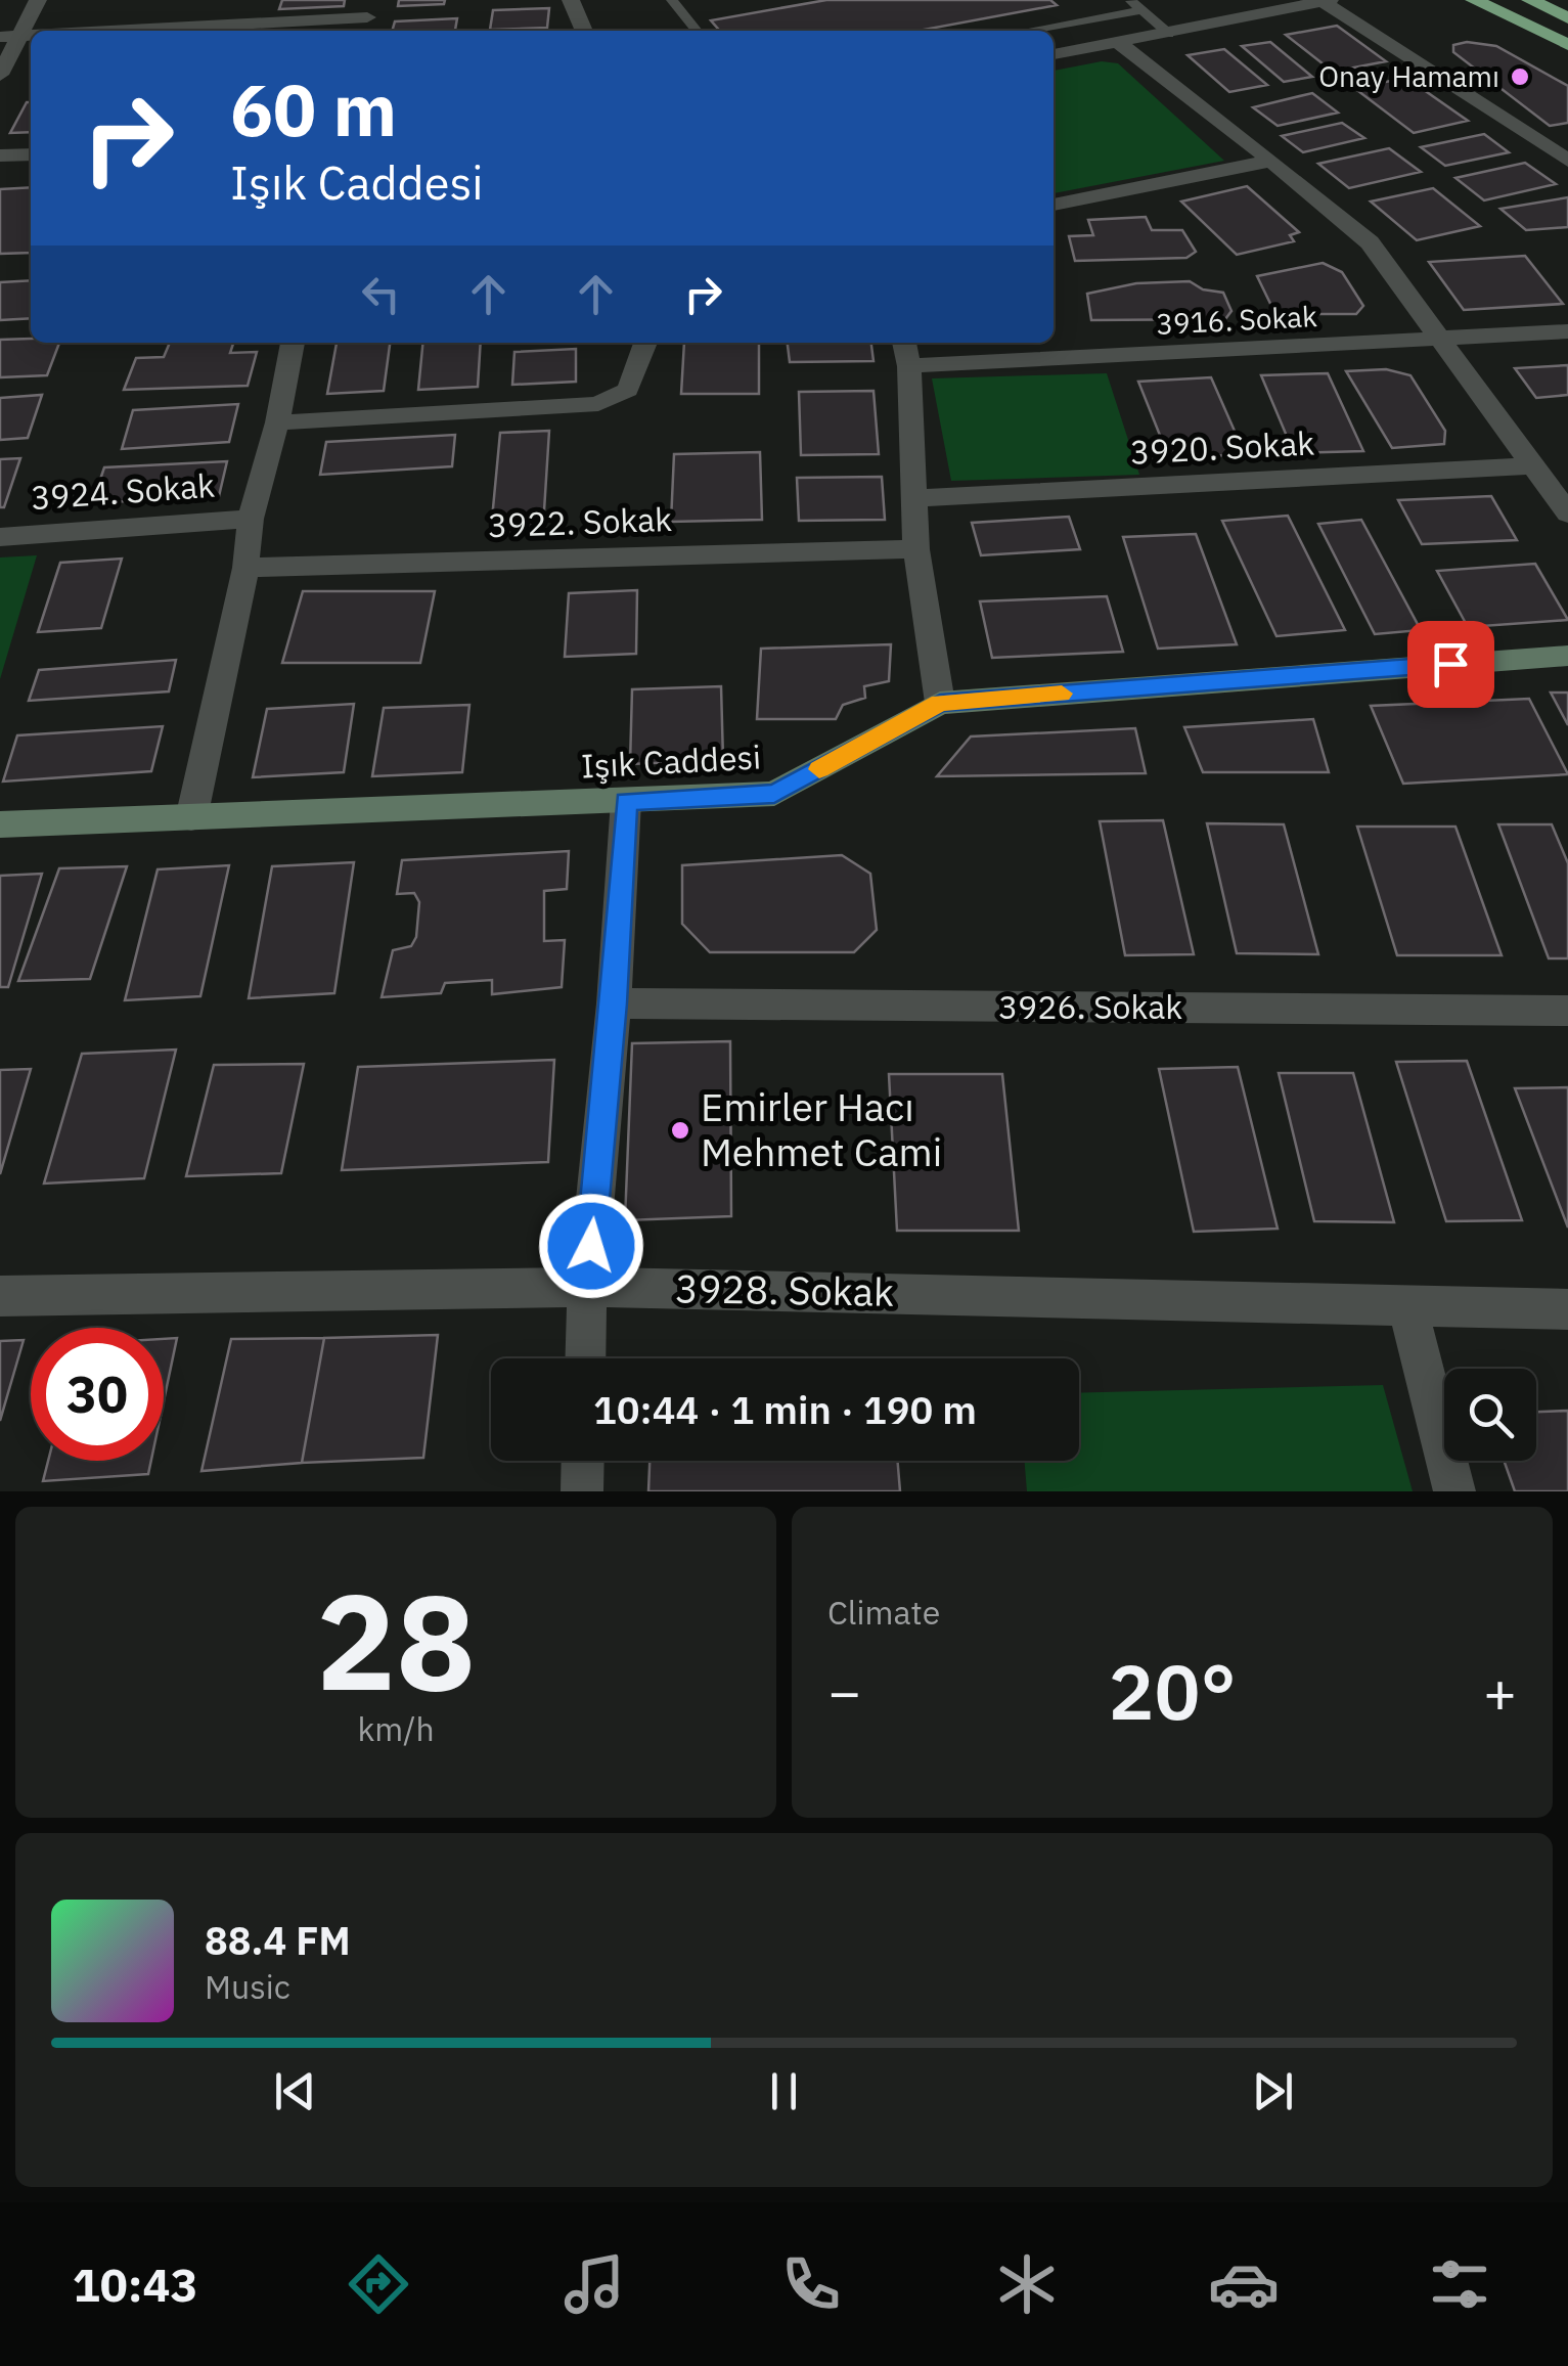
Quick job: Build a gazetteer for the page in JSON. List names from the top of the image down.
{
  "streets": {
    "street": [
      "3916. Sokak",
      "3920. Sokak",
      "3924. Sokak",
      "3922. Sokak",
      "Işık Caddesi",
      "3926. Sokak",
      "3928. Sokak"
    ]
  },
  "places": ["Onay Hamamı", "Emirler Hacı Mehmet Cami"],
  "page": {
    "turn": ["60 m", "Işık Caddesi"],
    "limit": "30",
    "trip": "10:44 · 1 min · 190 m",
    "tile": [
      ["28", "km/h"],
      "Climate"
    ],
    "heat": ["−", "20°", "+"],
    "song": ["88.4 FM", "Music"],
    "tabs": "10:43"
  }
}
